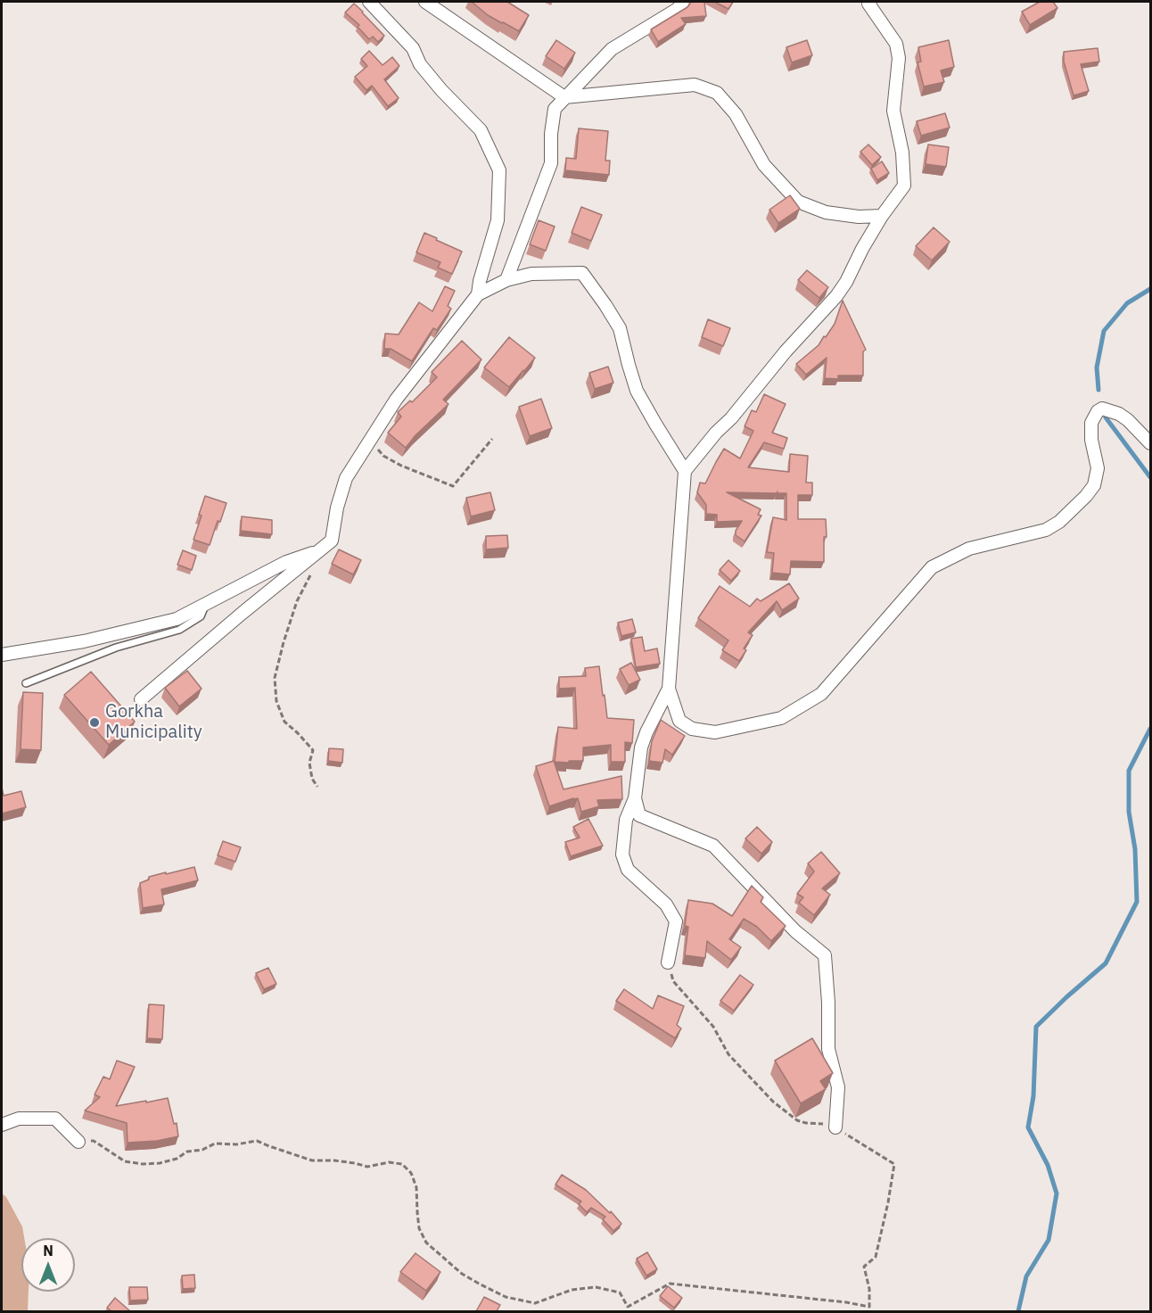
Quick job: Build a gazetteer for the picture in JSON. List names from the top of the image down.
{
  "places": ["Gorkha Municipality"],
  "north": "top"
}
